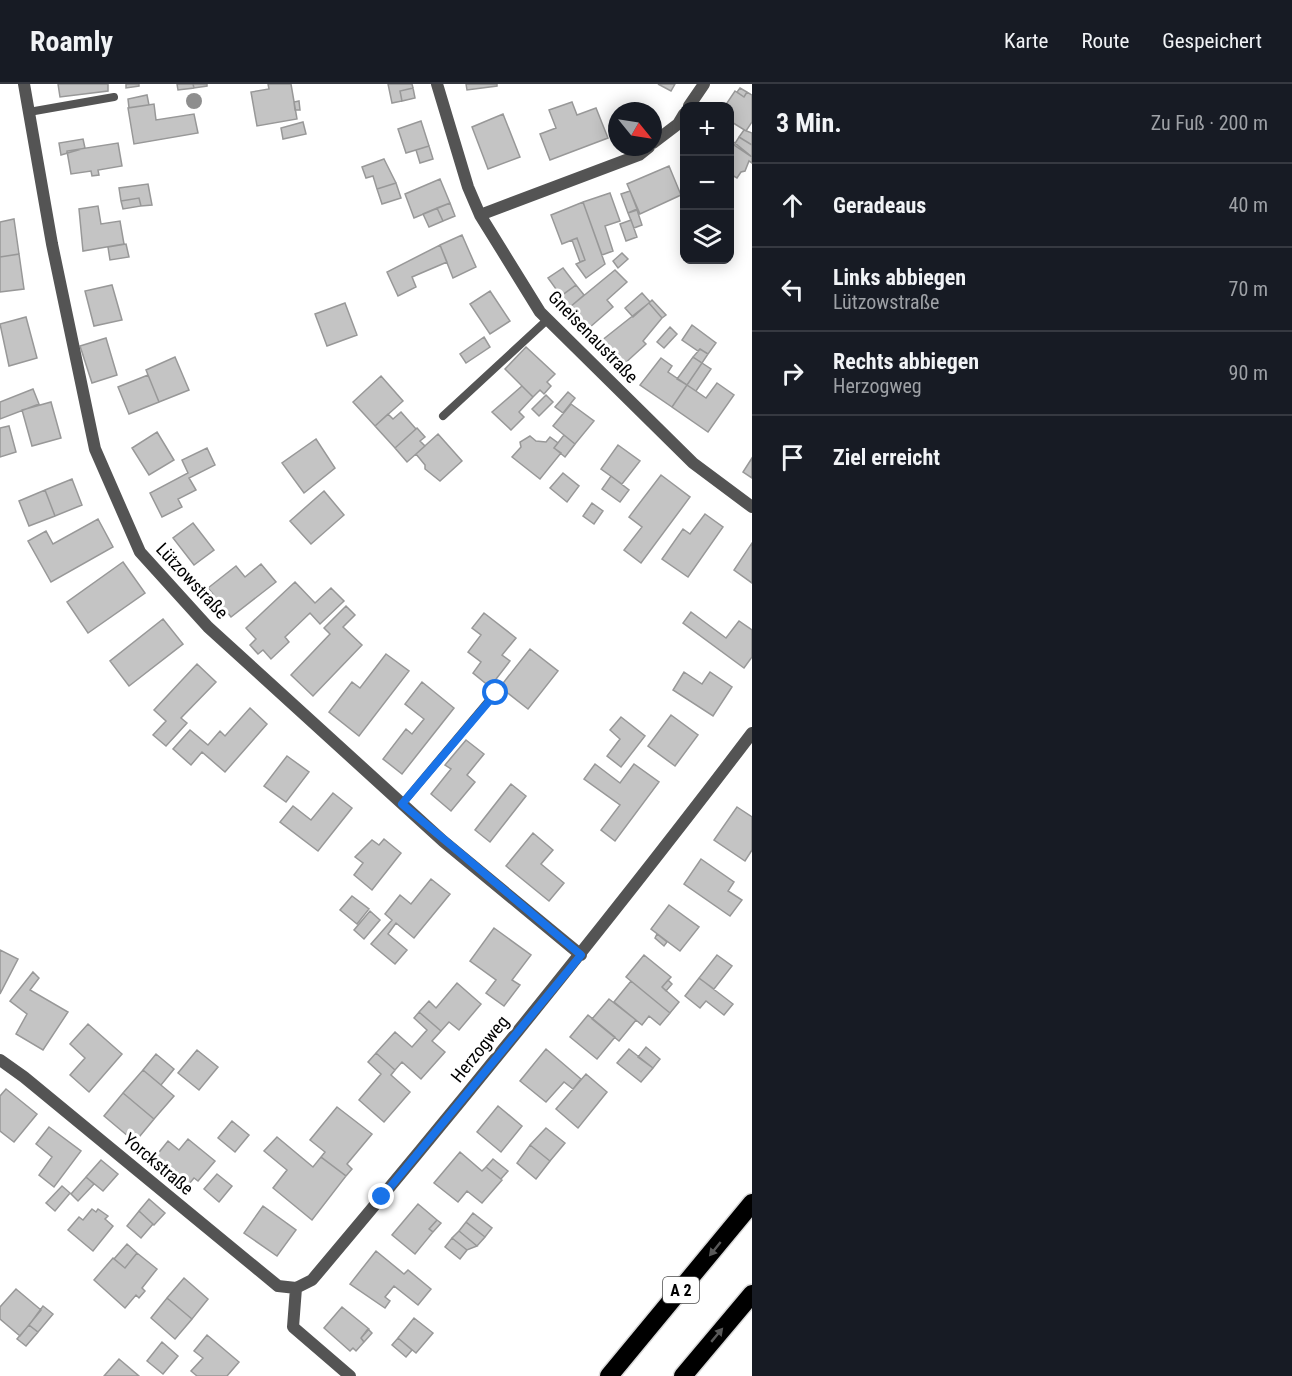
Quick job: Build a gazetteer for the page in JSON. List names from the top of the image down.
{
  "streets": {
    "highway": ["A 2"],
    "street": [
      "Gneisenaustraße",
      "Lützowstraße",
      "Herzogweg",
      "Yorckstraße"
    ]
  },
  "crossings": [
    ["Lützowstraße", "Herzogweg"],
    ["Herzogweg", "Yorckstraße"]
  ],
  "north": "bottom right",
  "page": {
    "header": "Roamly",
    "nav": ["Karte", "Route", "Gespeichert"],
    "heading": ["3 Min.", "Zu Fuß · 200 m"],
    "map_buttons": ["+", "−"],
    "list": [
      ["Geradeaus", "40 m"],
      ["Links abbiegen", "Lützowstraße", "70 m"],
      ["Rechts abbiegen", "Herzogweg", "90 m"],
      "Ziel erreicht"
    ]
  }
}
